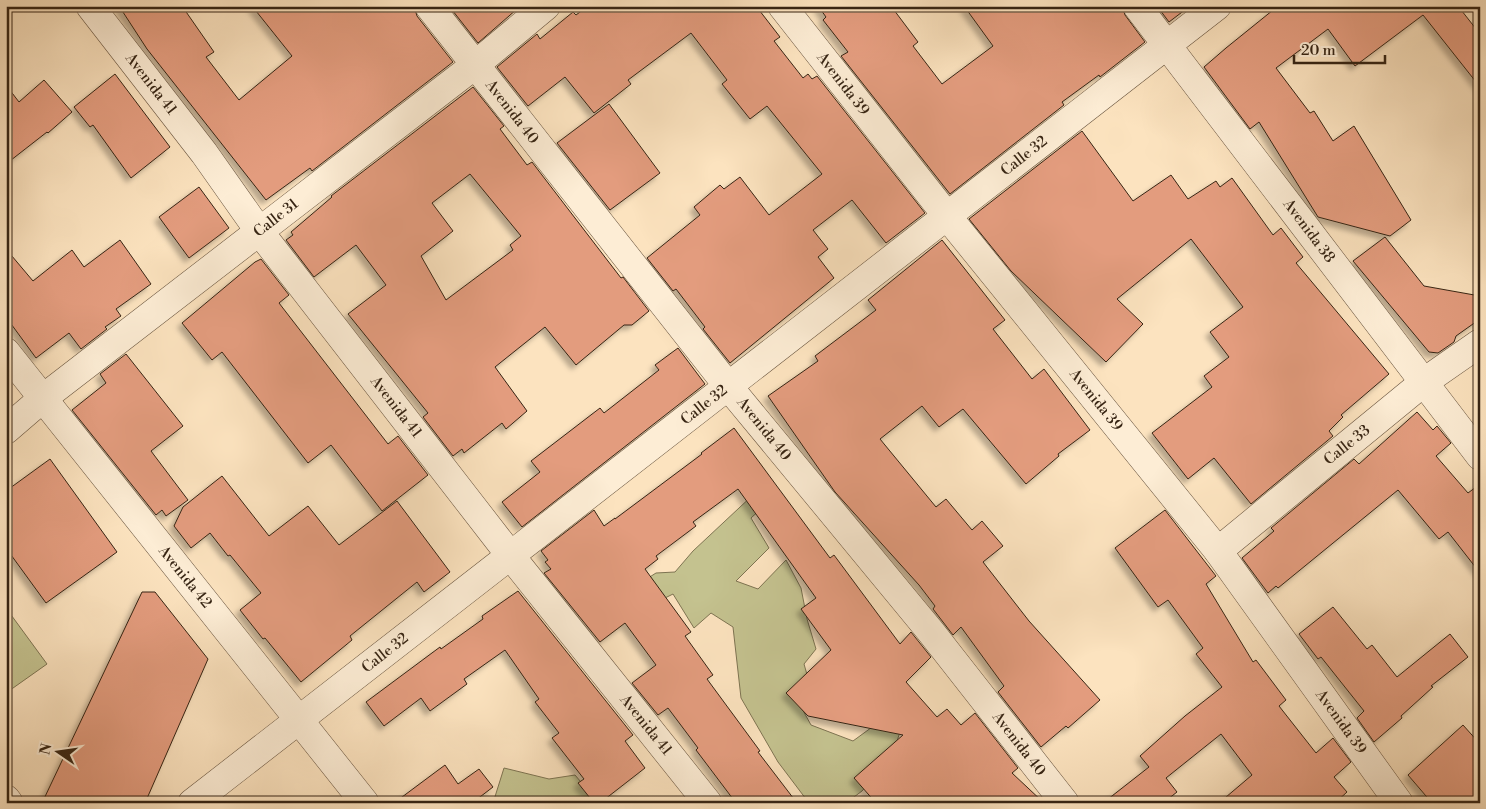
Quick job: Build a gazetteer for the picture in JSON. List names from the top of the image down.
{
  "streets": {
    "street": [
      "Avenida 41",
      "Avenida 39",
      "Avenida 40",
      "Calle 32",
      "Calle 31",
      "Avenida 38",
      "Calle 33",
      "Avenida 42"
    ]
  },
  "crossings": [
    ["Avenida 41", "Calle 32"],
    ["Avenida 41", "Calle 31"],
    ["Avenida 39", "Calle 32"],
    ["Avenida 39", "Calle 33"],
    ["Avenida 40", "Calle 32"],
    ["Avenida 40", "Calle 31"],
    ["Calle 32", "Avenida 38"],
    ["Calle 32", "Avenida 42"],
    ["Calle 31", "Avenida 42"],
    ["Avenida 38", "Calle 33"]
  ],
  "scale_bar": "20 m",
  "north": "left"
}
